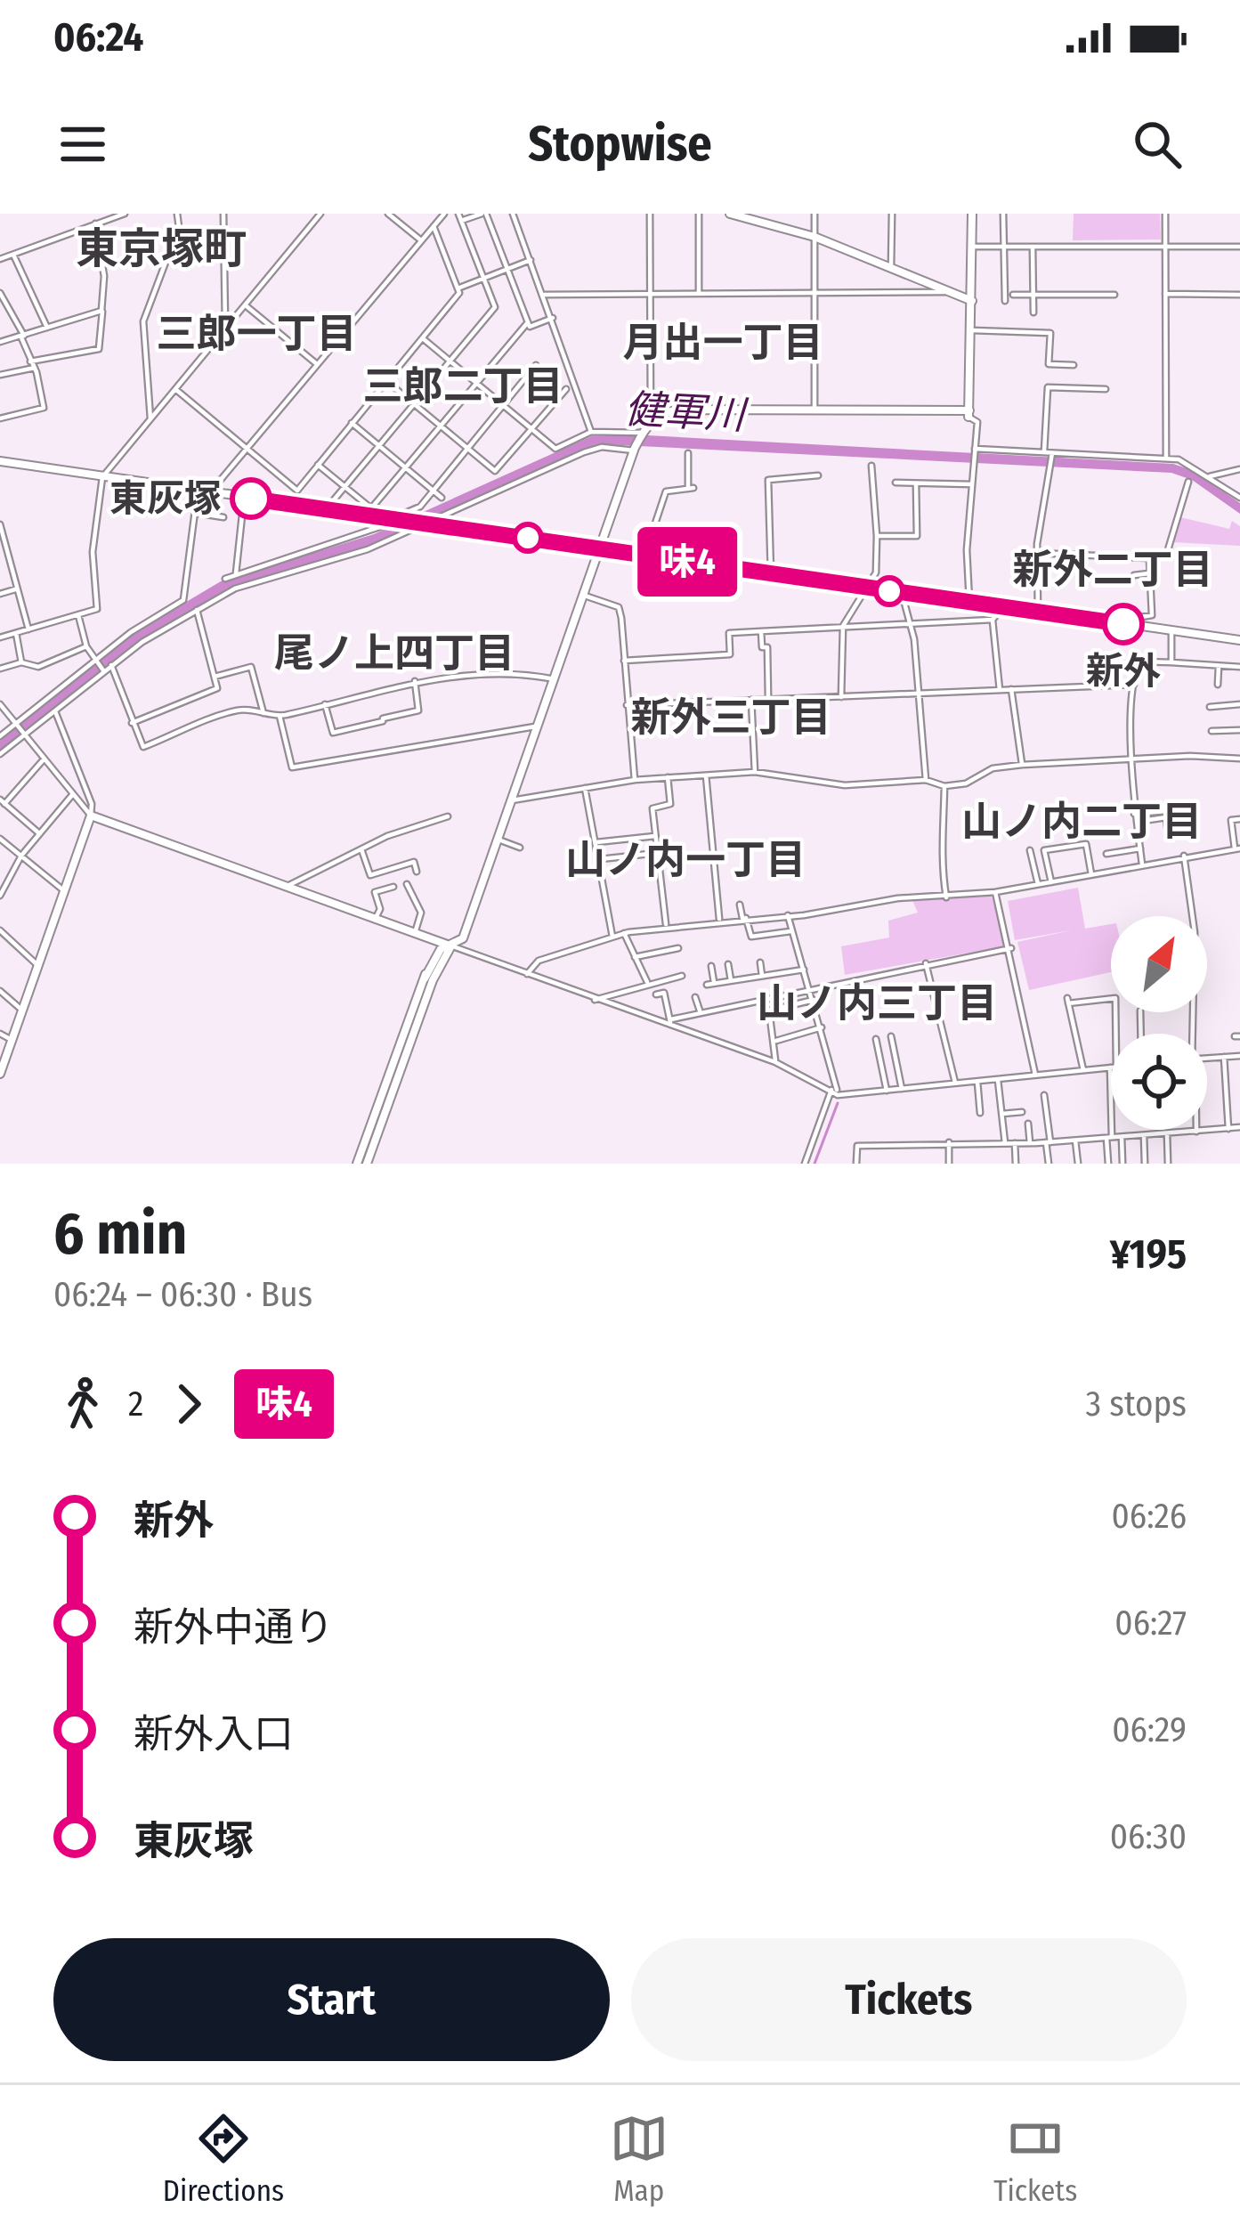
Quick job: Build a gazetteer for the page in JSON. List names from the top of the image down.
{
  "districts": [
    "東京塚町",
    "三郎一丁目",
    "月出一丁目",
    "三郎二丁目",
    "新外二丁目",
    "尾ノ上四丁目",
    "新外三丁目",
    "山ノ内二丁目",
    "山ノ内一丁目",
    "山ノ内三丁目"
  ],
  "water": ["健軍川"],
  "places": ["東灰塚", "新外"],
  "lines": ["bus line 味4"],
  "north": "top right",
  "page": {
    "status": "06:24",
    "header": "Stopwise",
    "on_map": "味4",
    "heading": ["6 min", "06:24 – 06:30 · Bus", "¥195"],
    "legs": ["2", "味4", "3 stops"],
    "list": [
      {
        "name": "新外",
        "value": "06:26"
      },
      {
        "name": "新外中通り",
        "value": "06:27"
      },
      {
        "name": "新外入口",
        "value": "06:29"
      },
      {
        "name": "東灰塚",
        "value": "06:30"
      }
    ],
    "buttons": ["Start", "Tickets"],
    "tabs": ["Directions", "Map", "Tickets"]
  }
}
